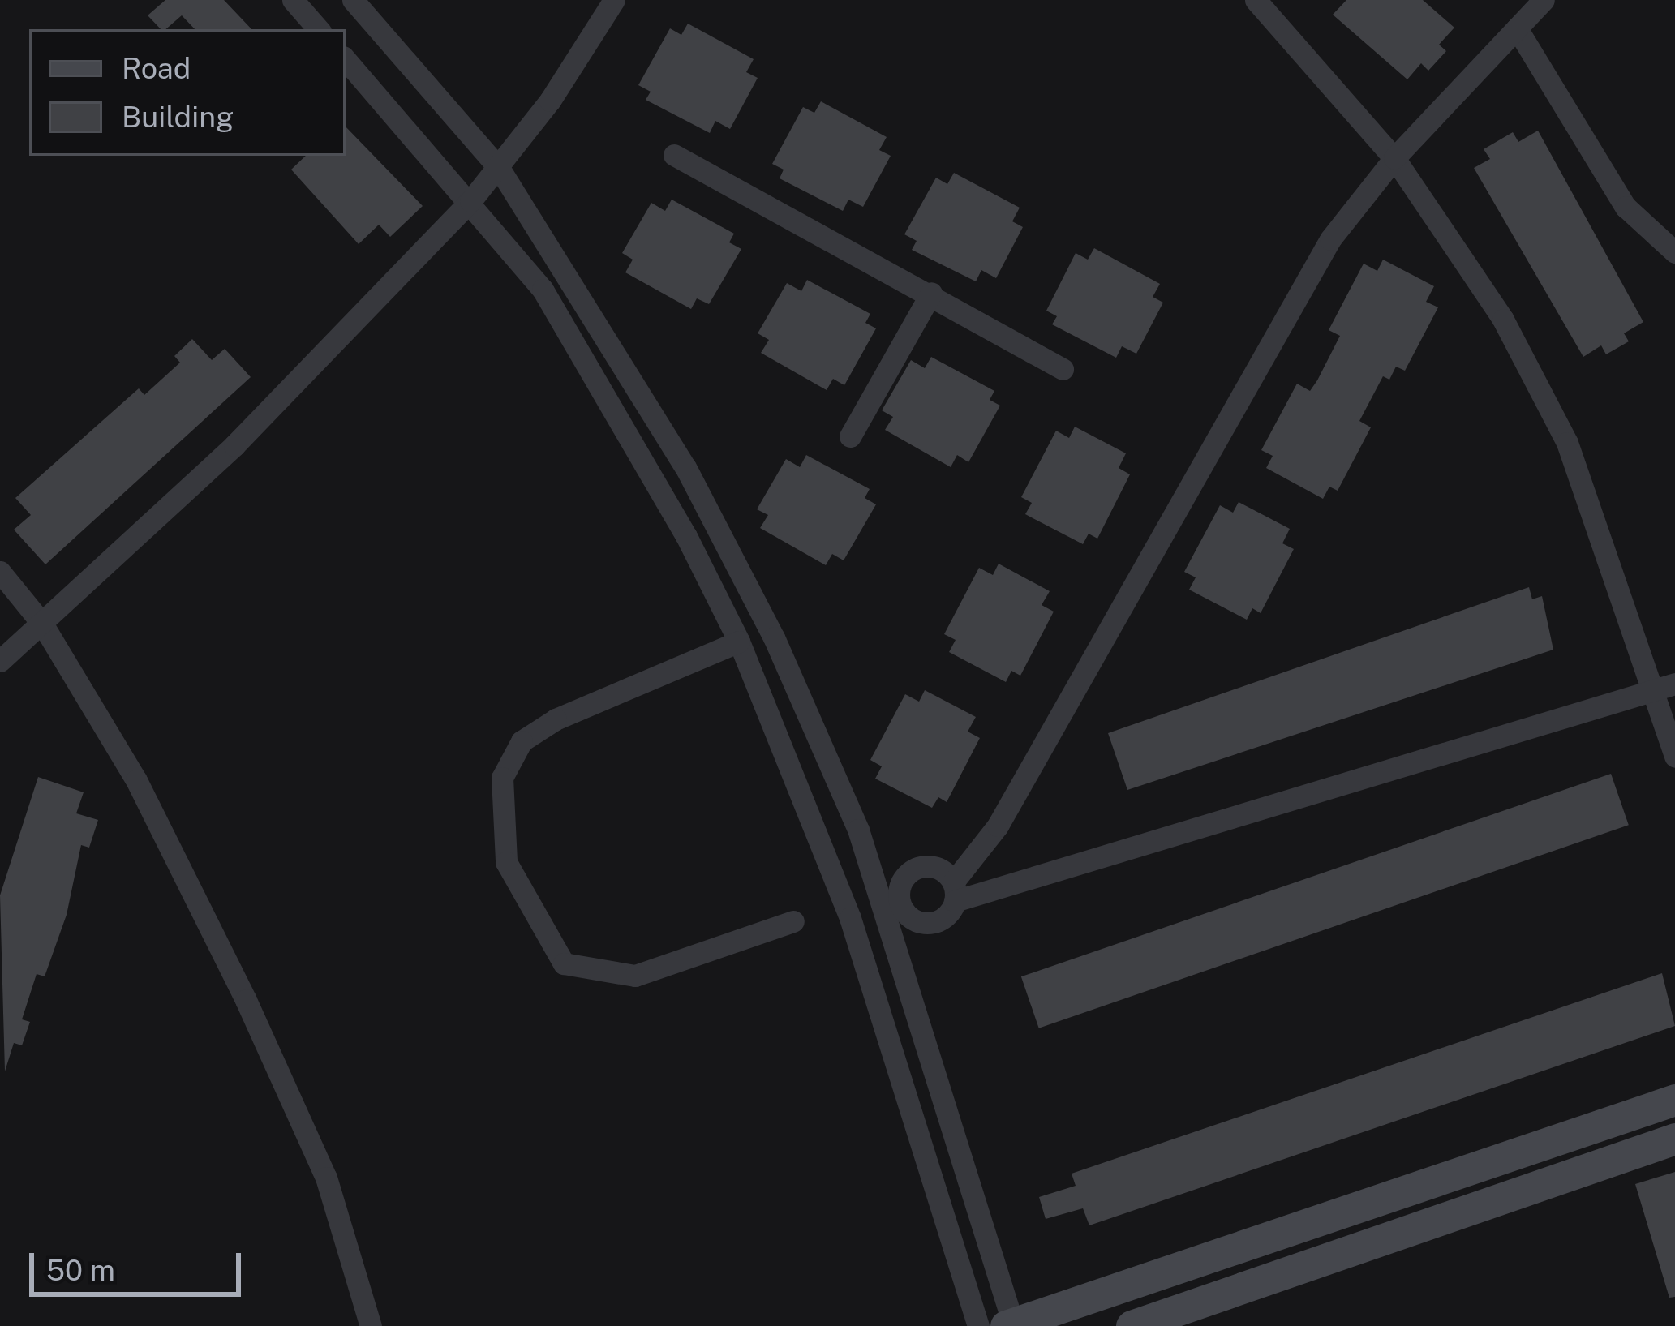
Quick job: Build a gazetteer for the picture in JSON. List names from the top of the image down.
{
  "legend": ["Road", "Building"],
  "scale_bar": "50 m"
}
